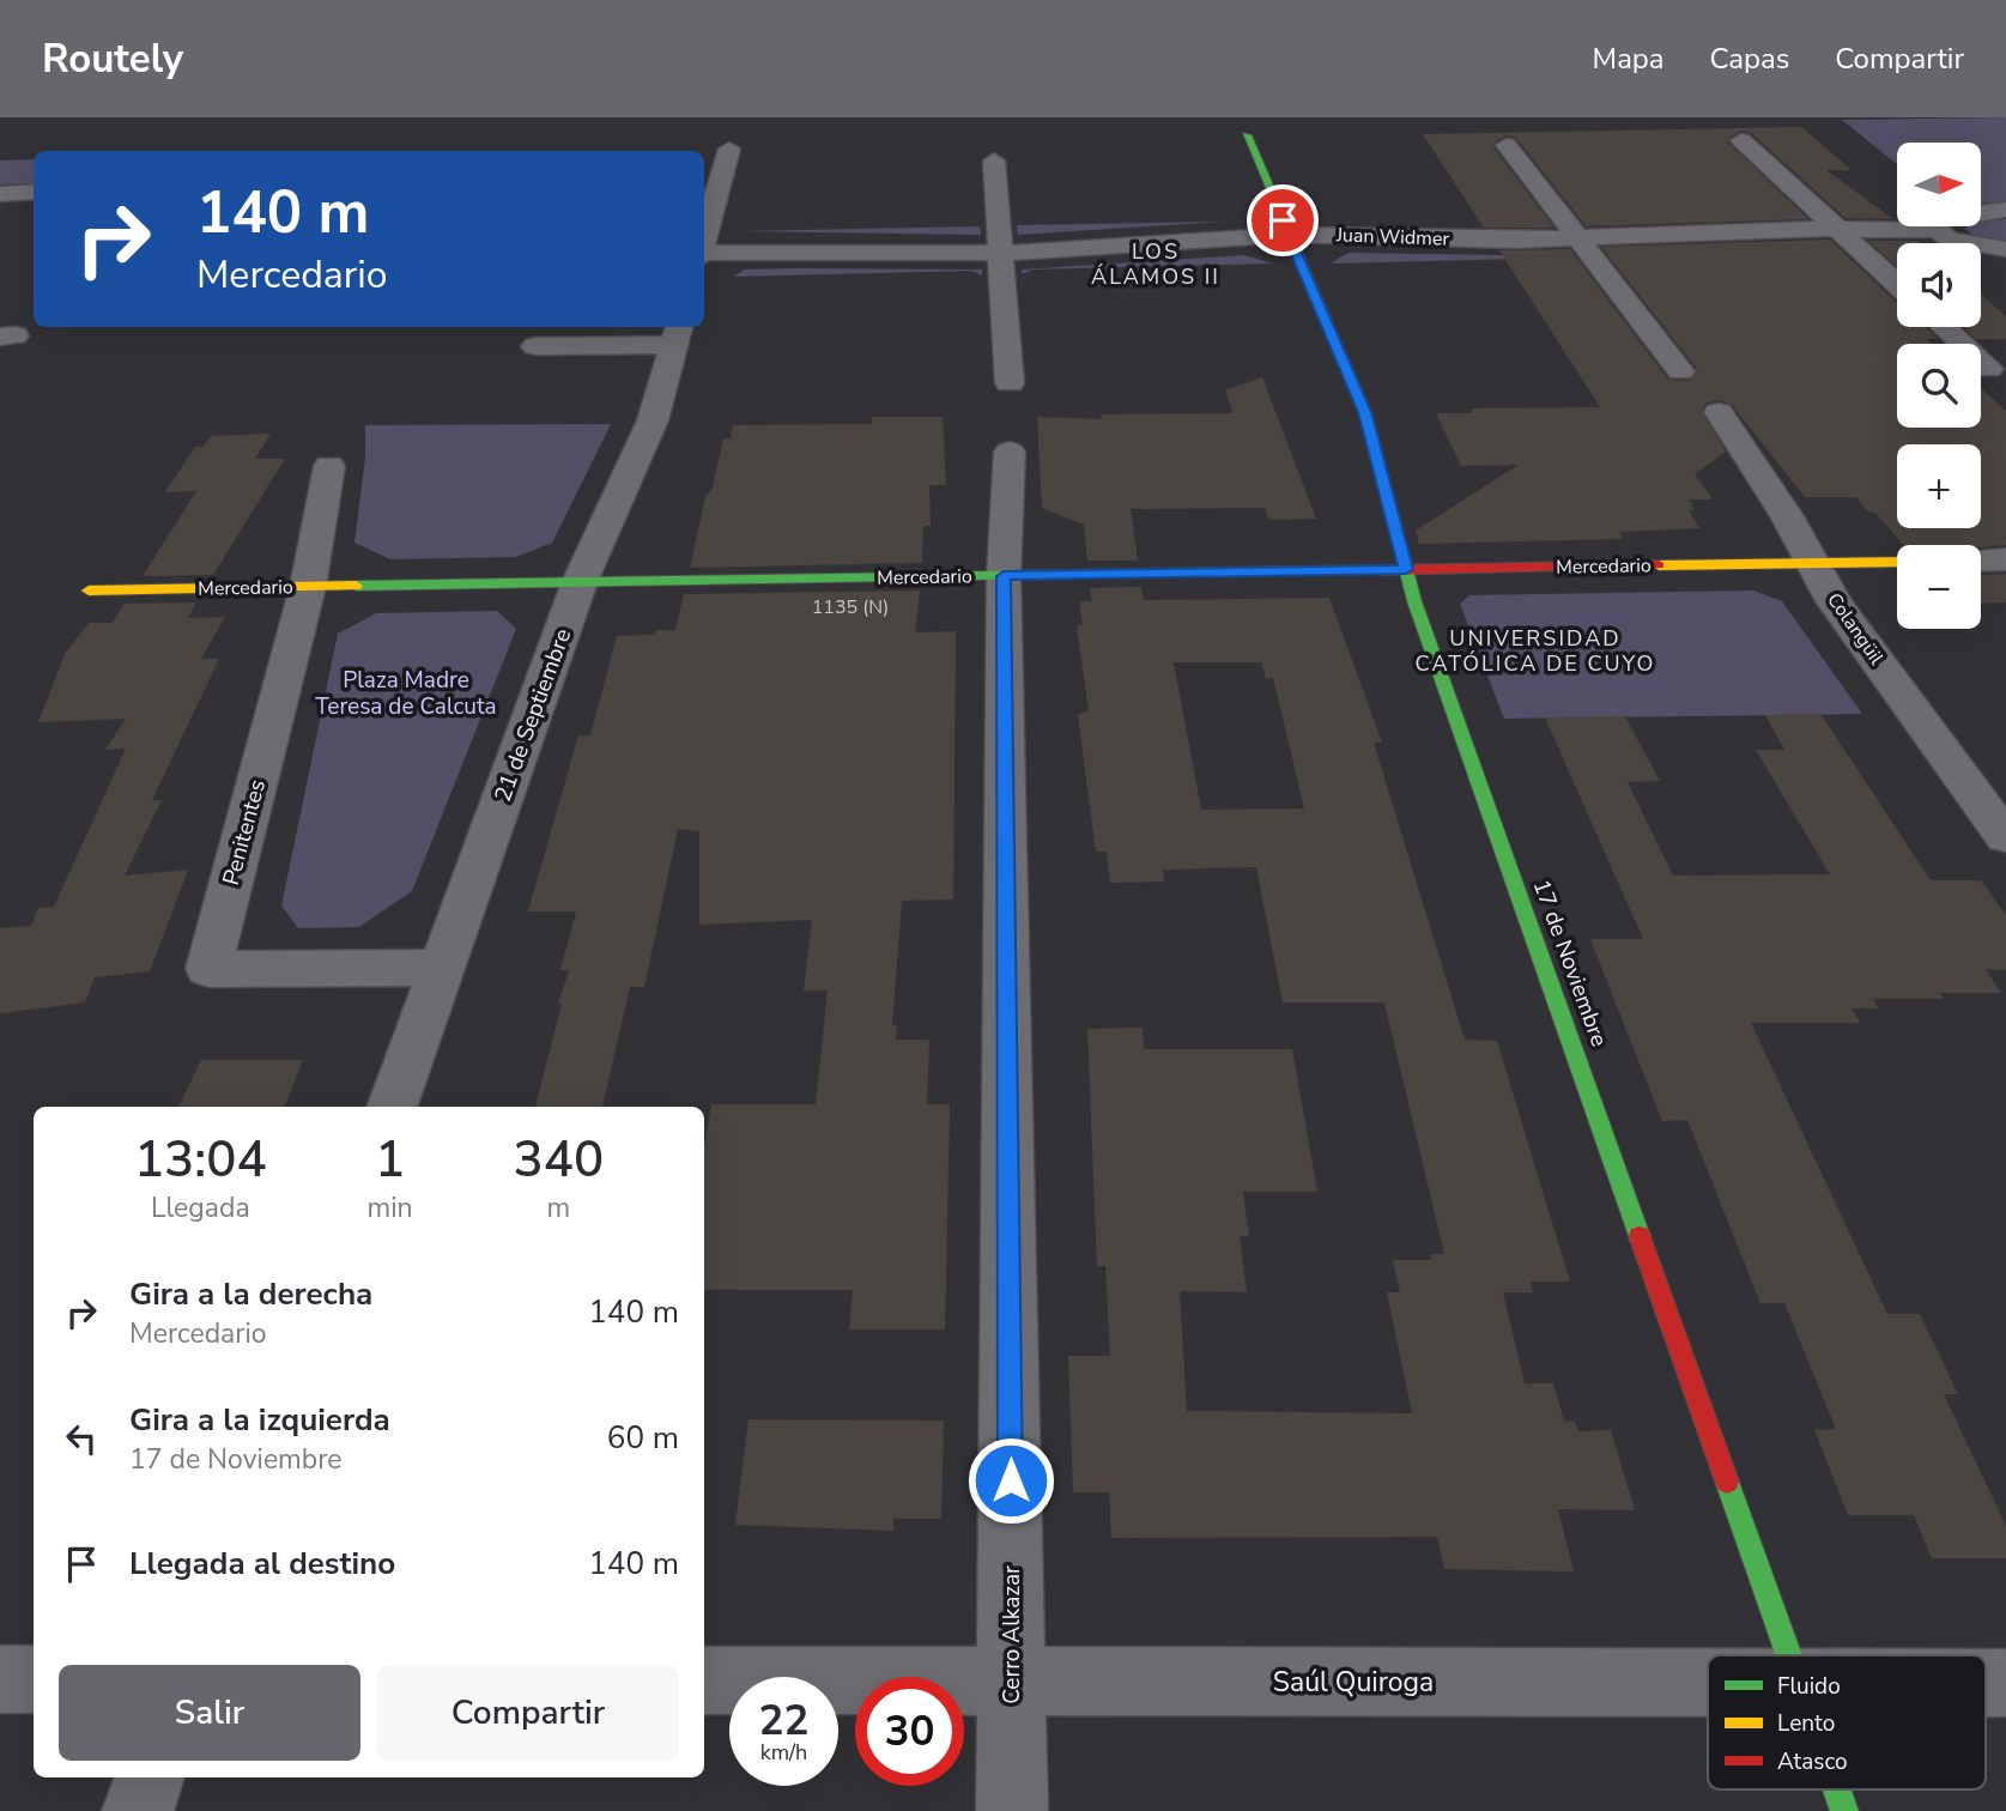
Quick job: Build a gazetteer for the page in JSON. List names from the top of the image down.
{
  "streets": {
    "street": [
      "Juan Widmer",
      "Mercedario",
      "Colangüil",
      "21 de Septiembre",
      "Penitentes",
      "17 de Noviembre",
      "Cerro Alkazar",
      "Saúl Quiroga"
    ]
  },
  "crossings": [
    ["Juan Widmer", "17 de Noviembre"],
    ["Mercedario", "Colangüil"],
    ["Mercedario", "21 de Septiembre"],
    ["Mercedario", "Penitentes"],
    ["Mercedario", "17 de Noviembre"],
    ["Mercedario", "Cerro Alkazar"],
    ["21 de Septiembre", "Penitentes"],
    ["Cerro Alkazar", "Saúl Quiroga"]
  ],
  "districts": ["LOS ÁLAMOS II", "UNIVERSIDAD CATÓLICA DE CUYO"],
  "parks": ["Plaza Madre Teresa de Calcuta"],
  "house_numbers": ["1135 (N)"],
  "legend": ["Fluido", "Lento", "Atasco"],
  "north": "right",
  "page": {
    "header": "Routely",
    "nav": ["Mapa", "Capas", "Compartir"],
    "map_buttons": ["+", "−"],
    "turn": ["140 m", "Mercedario"],
    "eta": [
      "13:04",
      "Llegada",
      "1",
      "min",
      "340",
      "m"
    ],
    "list": [
      {
        "name": "Gira a la derecha",
        "note": "Mercedario",
        "value": "140 m"
      },
      {
        "name": "Gira a la izquierda",
        "note": "17 de Noviembre",
        "value": "60 m"
      },
      {
        "name": "Llegada al destino",
        "value": "140 m"
      }
    ],
    "buttons": ["Salir", "Compartir"],
    "speed": "22 km/h",
    "limit": "30"
  }
}
